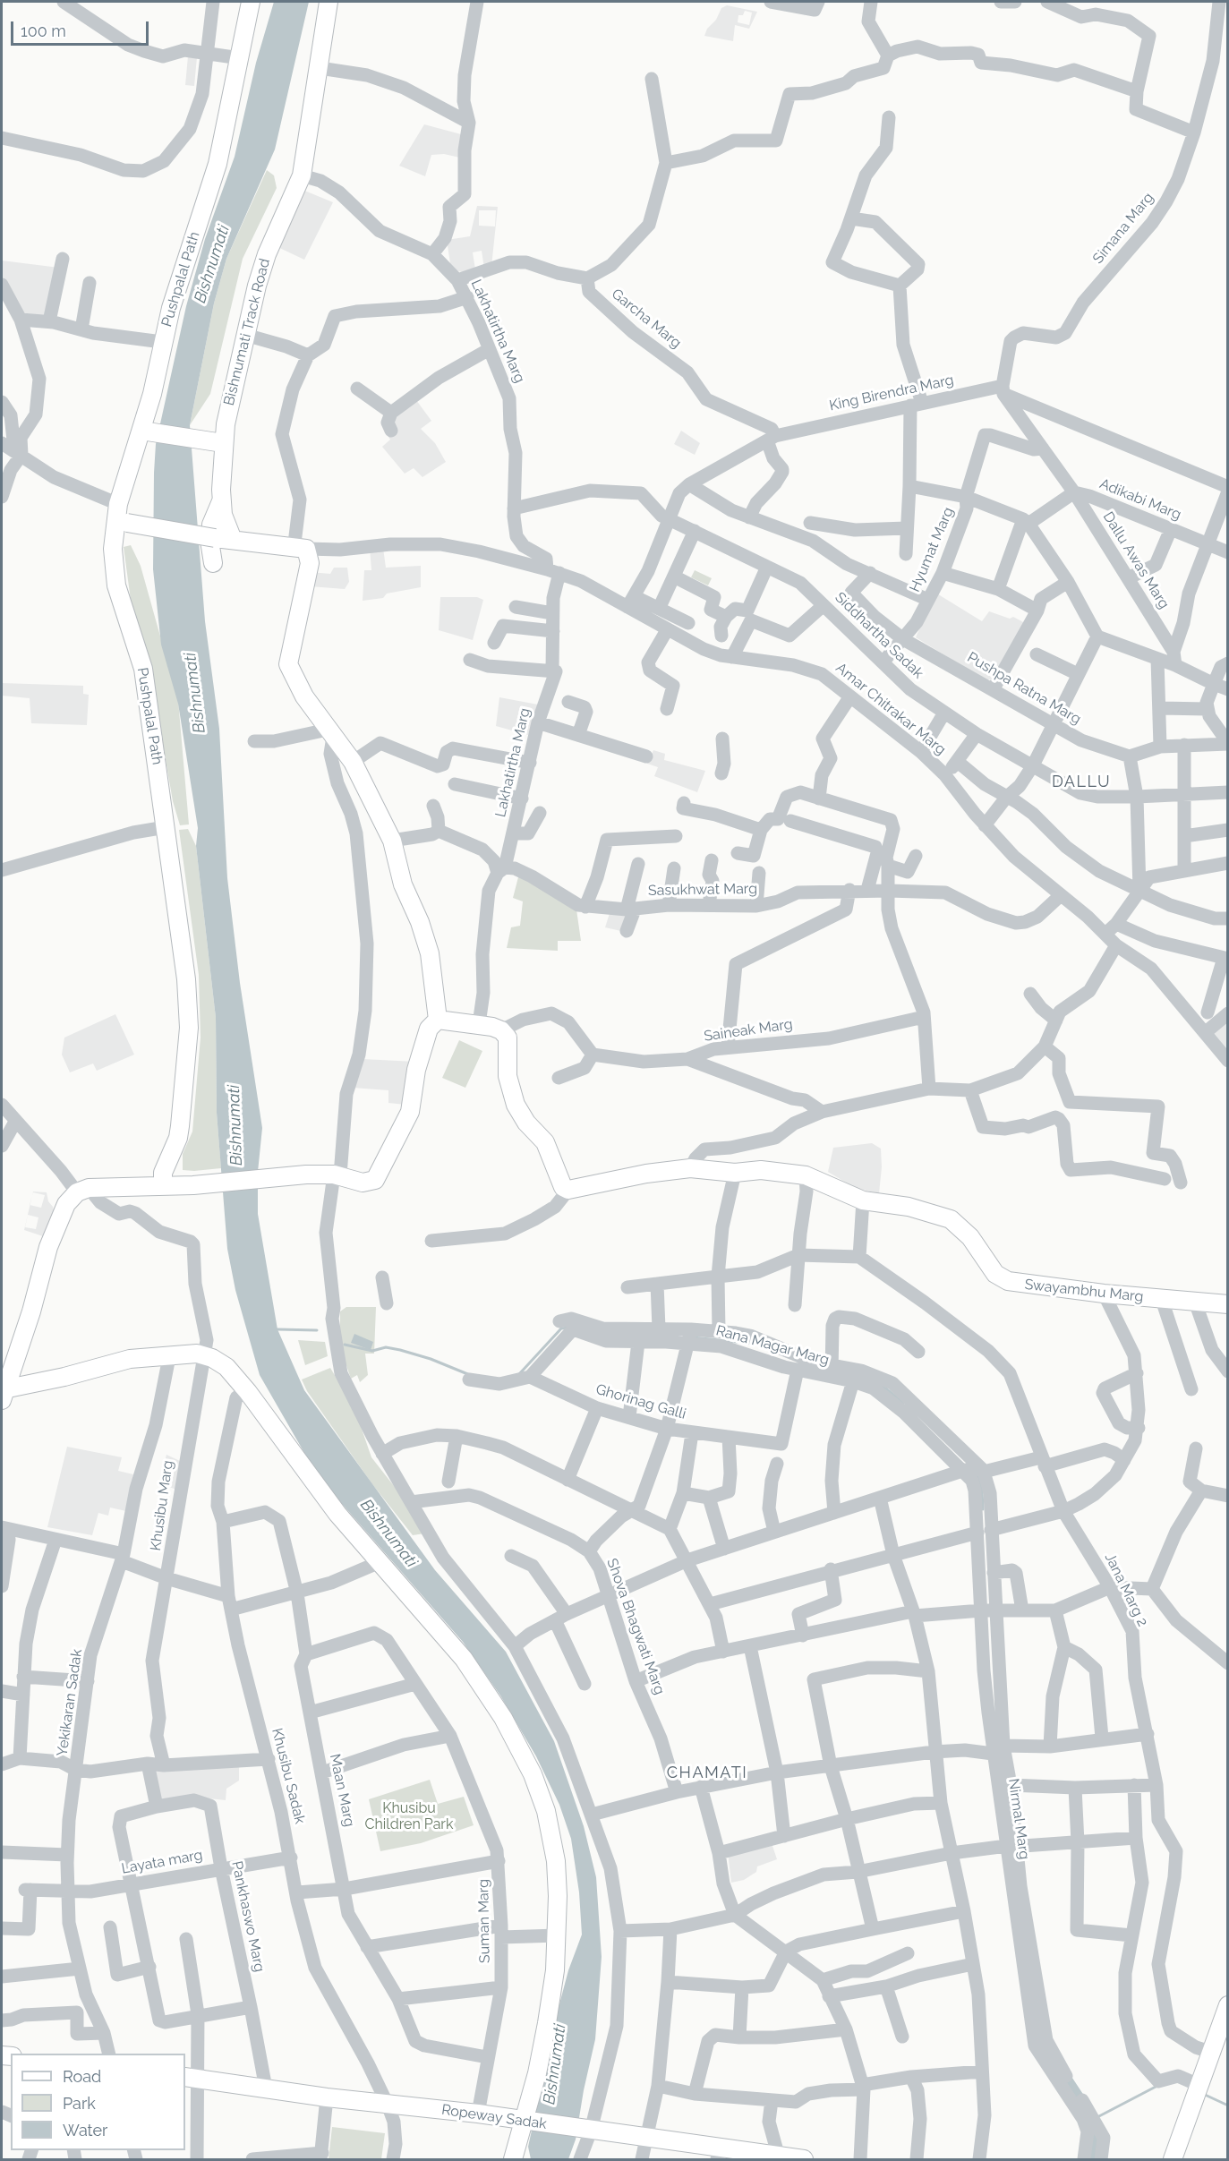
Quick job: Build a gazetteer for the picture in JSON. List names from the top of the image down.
{
  "streets": {
    "main road": [
      "Pushpalal Path",
      "Bishnumati Track Road",
      "Swayambhu Marg",
      "Ropeway Sadak"
    ],
    "street": [
      "Simana Marg",
      "Garcha Marg",
      "Lakhatirtha Marg",
      "King Birendra Marg",
      "Adikabi Marg",
      "Hyumat Marg",
      "Dallu Awas Marg",
      "Siddhartha Sadak",
      "Pushpa Ratna Marg",
      "Amar Chitrakar Marg",
      "Sasukhwat Marg",
      "Saineak Marg",
      "Rana Magar Marg",
      "Ghorinag Galli",
      "Khusibu Marg",
      "Jana Marg 2",
      "Shova Bhagwati Marg",
      "Yekikaran Sadak",
      "Khusibu Sadak",
      "Maan Marg",
      "Nirmal Marg",
      "Layata marg",
      "Pankhaswo Marg",
      "Suman Marg"
    ]
  },
  "crossings": [
    ["Simana Marg", "King Birendra Marg"],
    ["Simana Marg", "Dallu Awas Marg"],
    ["Garcha Marg", "King Birendra Marg"],
    ["Lakhatirtha Marg", "Bishnumati Track Road"],
    ["Lakhatirtha Marg", "Siddhartha Sadak"],
    ["Lakhatirtha Marg", "Amar Chitrakar Marg"],
    ["Lakhatirtha Marg", "Sasukhwat Marg"],
    ["King Birendra Marg", "Dallu Awas Marg"],
    ["King Birendra Marg", "Siddhartha Sadak"],
    ["King Birendra Marg", "Amar Chitrakar Marg"],
    ["Adikabi Marg", "Dallu Awas Marg"],
    ["Hyumat Marg", "Dallu Awas Marg"],
    ["Hyumat Marg", "Siddhartha Sadak"],
    ["Hyumat Marg", "Pushpa Ratna Marg"],
    ["Amar Chitrakar Marg", "Sasukhwat Marg"],
    ["Rana Magar Marg", "Ghorinag Galli"],
    ["Rana Magar Marg", "Nirmal Marg"],
    ["Yekikaran Sadak", "Layata marg"],
    ["Khusibu Sadak", "Maan Marg"],
    ["Khusibu Sadak", "Layata marg"],
    ["Khusibu Sadak", "Ropeway Sadak"],
    ["Maan Marg", "Suman Marg"],
    ["Layata marg", "Pankhaswo Marg"],
    ["Pankhaswo Marg", "Ropeway Sadak"],
    ["Suman Marg", "Ropeway Sadak"]
  ],
  "districts": ["DALLU", "CHAMATI"],
  "water": ["Bishnumati"],
  "parks": ["Khusibu Children Park"],
  "legend": ["Road", "Park", "Water"],
  "scale_bar": "100 m"
}
